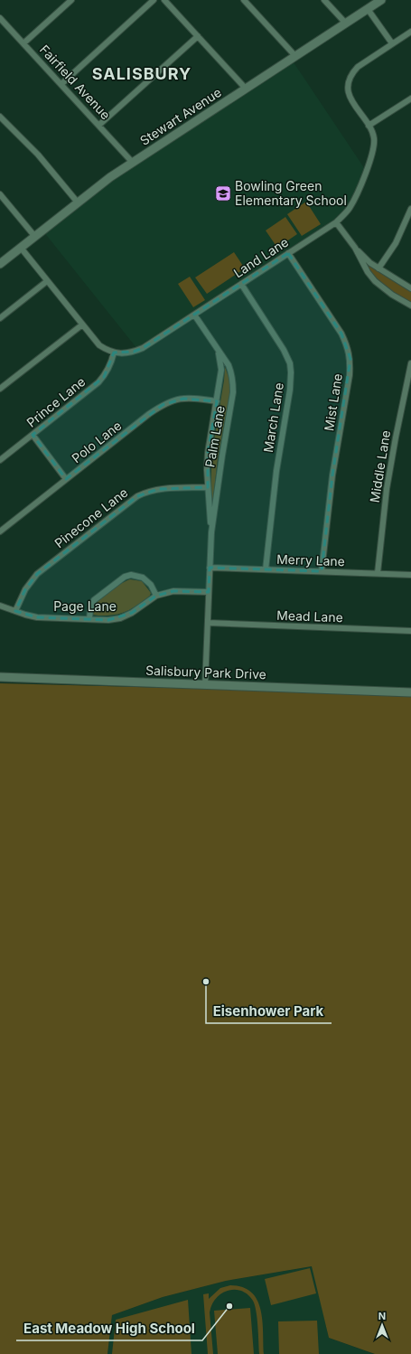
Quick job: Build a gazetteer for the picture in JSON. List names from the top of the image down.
{
  "streets": {
    "street": [
      "Fairfield Avenue",
      "Stewart Avenue",
      "Land Lane",
      "Prince Lane",
      "Mist Lane",
      "March Lane",
      "Palm Lane",
      "Polo Lane",
      "Middle Lane",
      "Pinecone Lane",
      "Merry Lane",
      "Page Lane",
      "Mead Lane",
      "Salisbury Park Drive"
    ]
  },
  "crossings": [
    ["Fairfield Avenue", "Stewart Avenue"],
    ["Land Lane", "Prince Lane"],
    ["Land Lane", "Mist Lane"],
    ["Land Lane", "March Lane"],
    ["Land Lane", "Palm Lane"],
    ["Mist Lane", "Merry Lane"],
    ["March Lane", "Merry Lane"],
    ["Palm Lane", "Polo Lane"],
    ["Palm Lane", "Pinecone Lane"],
    ["Palm Lane", "Merry Lane"],
    ["Palm Lane", "Page Lane"],
    ["Palm Lane", "Mead Lane"],
    ["Palm Lane", "Salisbury Park Drive"],
    ["Middle Lane", "Merry Lane"],
    ["Pinecone Lane", "Page Lane"]
  ],
  "districts": ["SALISBURY"],
  "places": {
    "school or university": ["Bowling Green Elementary School"],
    "other": ["Eisenhower Park", "East Meadow High School"]
  },
  "north": "top"
}
